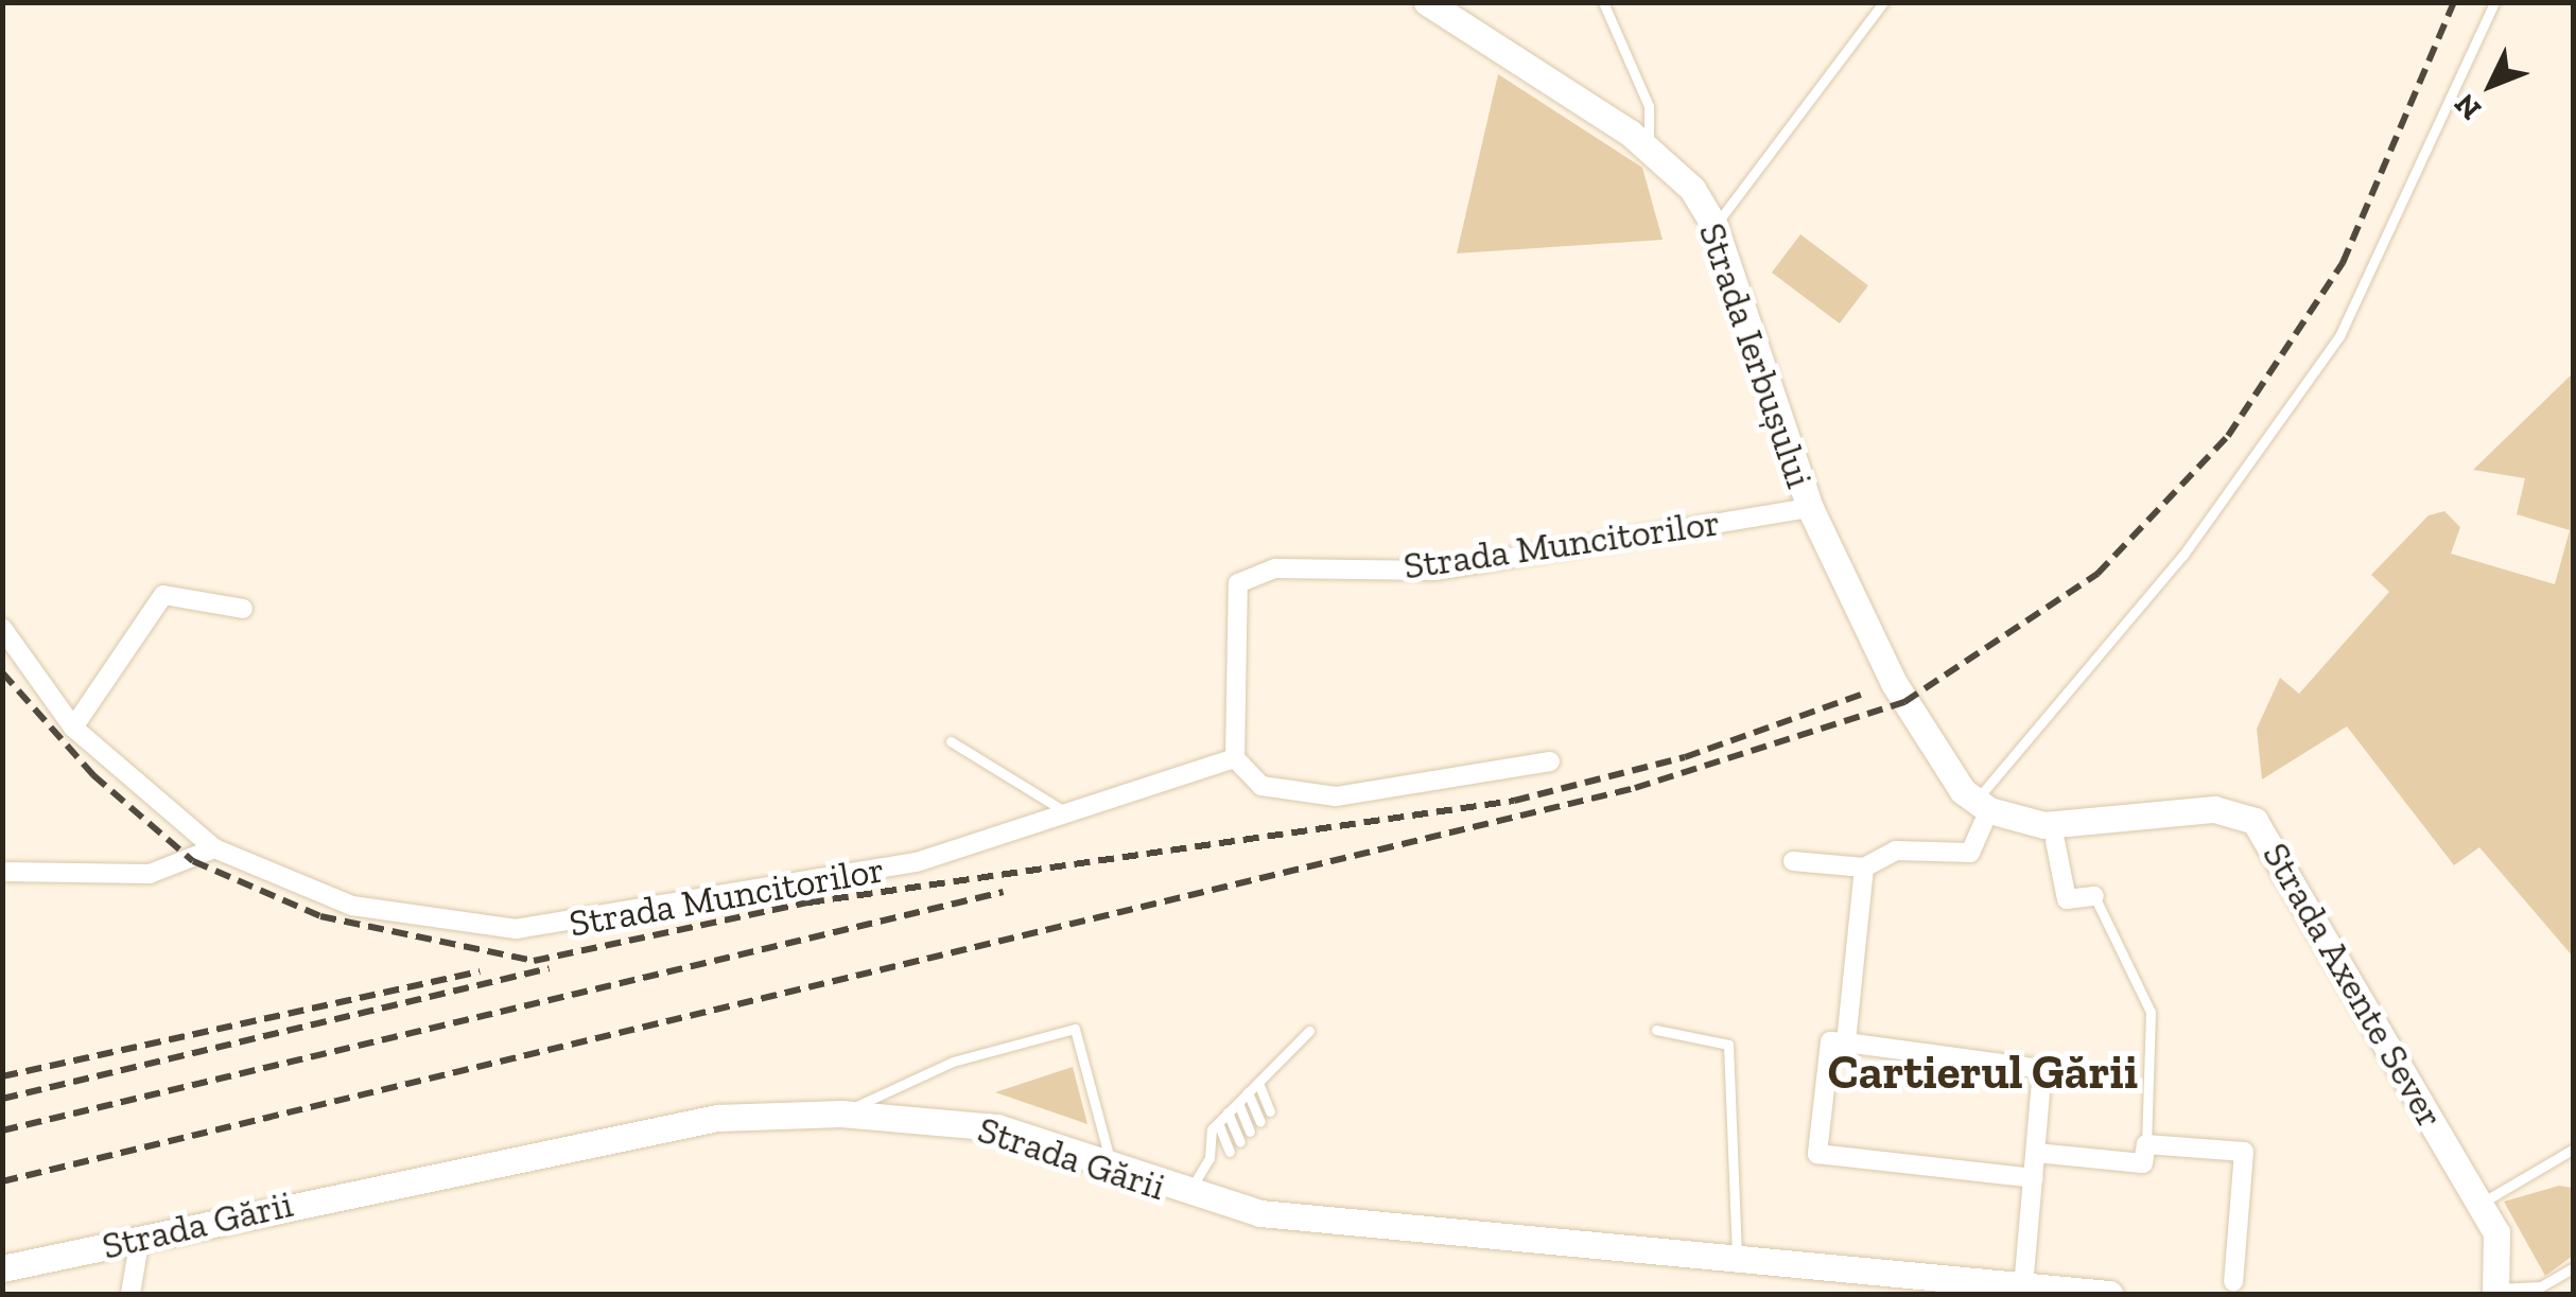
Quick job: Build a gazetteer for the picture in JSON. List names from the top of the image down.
{
  "streets": {
    "main road": ["Strada Ierbușului", "Strada Axente Sever", "Strada Gării"],
    "street": ["Strada Muncitorilor"]
  },
  "crossings": [
    ["Strada Ierbușului", "Strada Muncitorilor"],
    ["Strada Ierbușului", "Strada Axente Sever"]
  ],
  "districts": ["Cartierul Gării"],
  "north": "bottom left"
}
